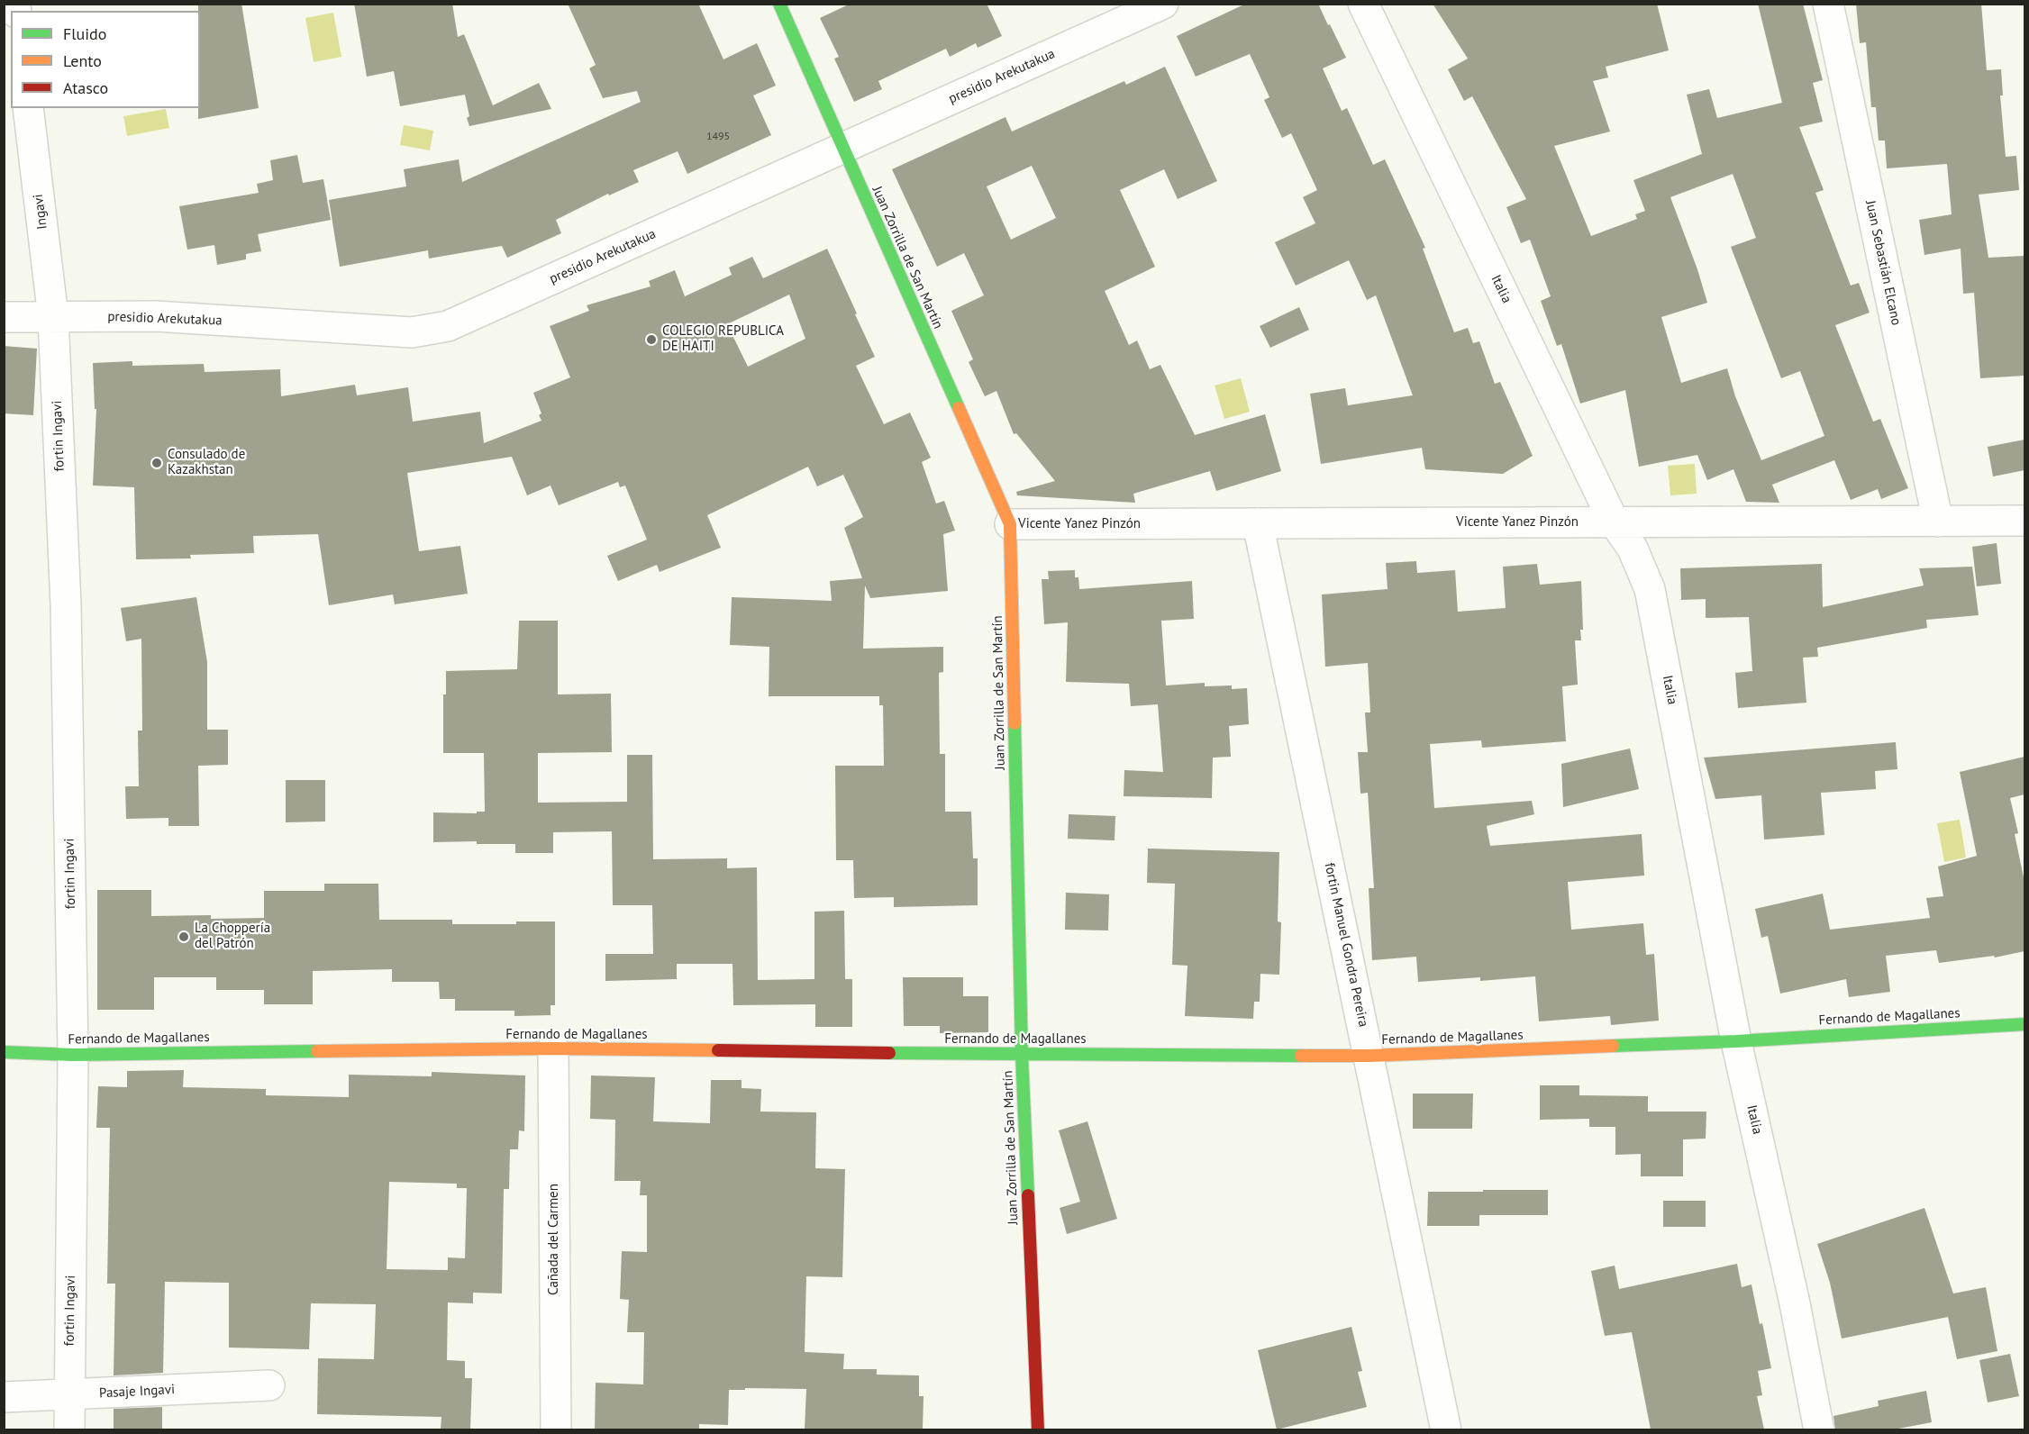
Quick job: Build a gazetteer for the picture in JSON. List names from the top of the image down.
{
  "streets": {
    "street": [
      "presidio Arekutakua",
      "Ingavi",
      "Juan Zorrilla de San Martín",
      "Juan Sebastián Elcano",
      "Italia",
      "fortin Ingavi",
      "Vicente Yanez Pinzón",
      "fortin Manuel Gondra Pereira",
      "Fernando de Magallanes",
      "Cañada del Carmen",
      "Pasaje Ingavi"
    ]
  },
  "crossings": [
    ["presidio Arekutakua", "Ingavi"],
    ["presidio Arekutakua", "Juan Zorrilla de San Martín"],
    ["presidio Arekutakua", "fortin Ingavi"],
    ["Ingavi", "fortin Ingavi"],
    ["Juan Zorrilla de San Martín", "Vicente Yanez Pinzón"],
    ["Juan Zorrilla de San Martín", "Fernando de Magallanes"],
    ["Juan Sebastián Elcano", "Vicente Yanez Pinzón"],
    ["Italia", "Vicente Yanez Pinzón"],
    ["Italia", "Fernando de Magallanes"],
    ["fortin Ingavi", "Fernando de Magallanes"],
    ["fortin Ingavi", "Pasaje Ingavi"],
    ["Vicente Yanez Pinzón", "fortin Manuel Gondra Pereira"],
    ["fortin Manuel Gondra Pereira", "Fernando de Magallanes"],
    ["Fernando de Magallanes", "Cañada del Carmen"]
  ],
  "places": ["COLEGIO REPUBLICA DE HAITI", "Consulado de Kazakhstan", "La Choppería del Patrón"],
  "house_numbers": ["1495"],
  "legend": ["Fluido", "Lento", "Atasco"]
}
